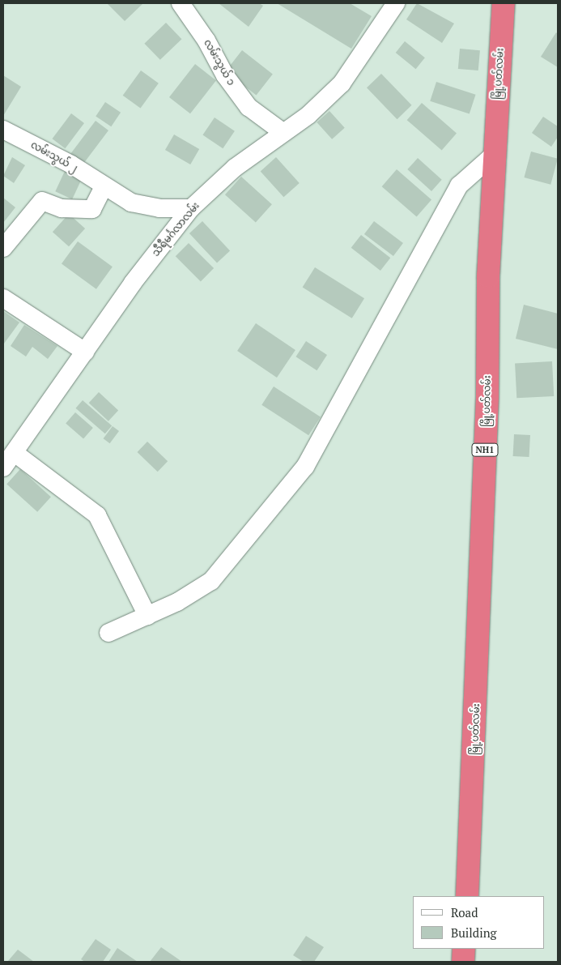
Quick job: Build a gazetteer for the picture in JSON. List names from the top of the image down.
{
  "streets": {
    "highway": ["မြို့ပတ်လမ်း", "NH1"],
    "street": ["လမ်းသွယ် ၁", "လမ်းသွယ် ၂", "သီရီမင်္ဂလာလမ်း"]
  },
  "crossings": [
    ["လမ်းသွယ် ၁", "သီရီမင်္ဂလာလမ်း"],
    ["လမ်းသွယ် ၂", "သီရီမင်္ဂလာလမ်း"]
  ],
  "legend": ["Road", "Building"]
}
